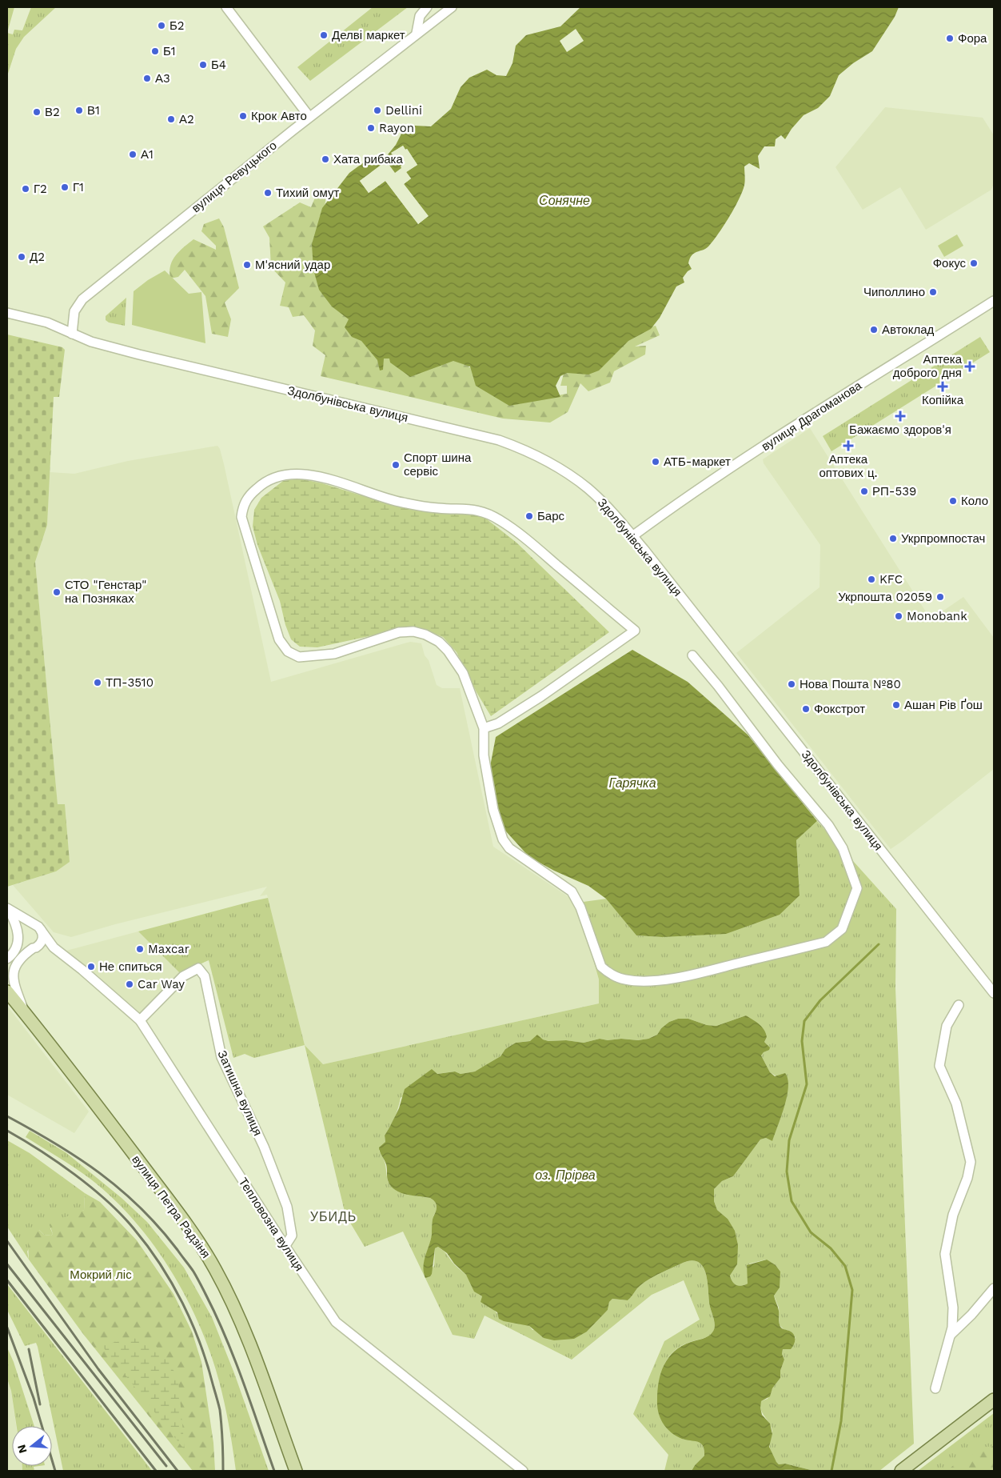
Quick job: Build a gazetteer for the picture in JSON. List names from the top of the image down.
{
  "streets": {
    "main road": ["вулиця Петра Радзіня"],
    "street": [
      "вулиця Ревуцького",
      "Здолбунівська вулиця",
      "вулиця Драгоманова",
      "Затишна вулиця",
      "Тепловозна вулиця"
    ]
  },
  "crossings": [
    ["вулиця Ревуцького", "Здолбунівська вулиця"],
    ["Здолбунівська вулиця", "вулиця Драгоманова"],
    ["Затишна вулиця", "Тепловозна вулиця"]
  ],
  "districts": ["УБИДЬ"],
  "water": ["Сонячне", "Гарячка", "оз. Прірва"],
  "parks": ["Мокрий ліс"],
  "places": {
    "other": [
      "Б2",
      "Делві маркет",
      "Фора",
      "Б1",
      "Б4",
      "А3",
      "В1",
      "Dellini",
      "В2",
      "Крок Авто",
      "А2",
      "Rayon",
      "А1",
      "Хата рибака",
      "Г1",
      "Г2",
      "Тихий омут",
      "Д2",
      "Фокус",
      "М'ясний удар",
      "Чиполлино",
      "Автоклад",
      "АТБ-маркет",
      "Спорт шина сервіс",
      "РП-539",
      "Коло",
      "Барс",
      "Укрпромпостач",
      "KFC",
      "СТО \"Генстар\" на Позняках",
      "Укрпошта 02059",
      "Monobank",
      "ТП-3510",
      "Нова Пошта №80",
      "Ашан Рів Ґош",
      "Фокстрот",
      "Maxcar",
      "Не спиться",
      "Car Way"
    ],
    "health": [
      "Аптека доброго дня",
      "Копійка",
      "Бажаємо здоров'я",
      "Аптека оптових ц."
    ]
  },
  "north": "left"
}
